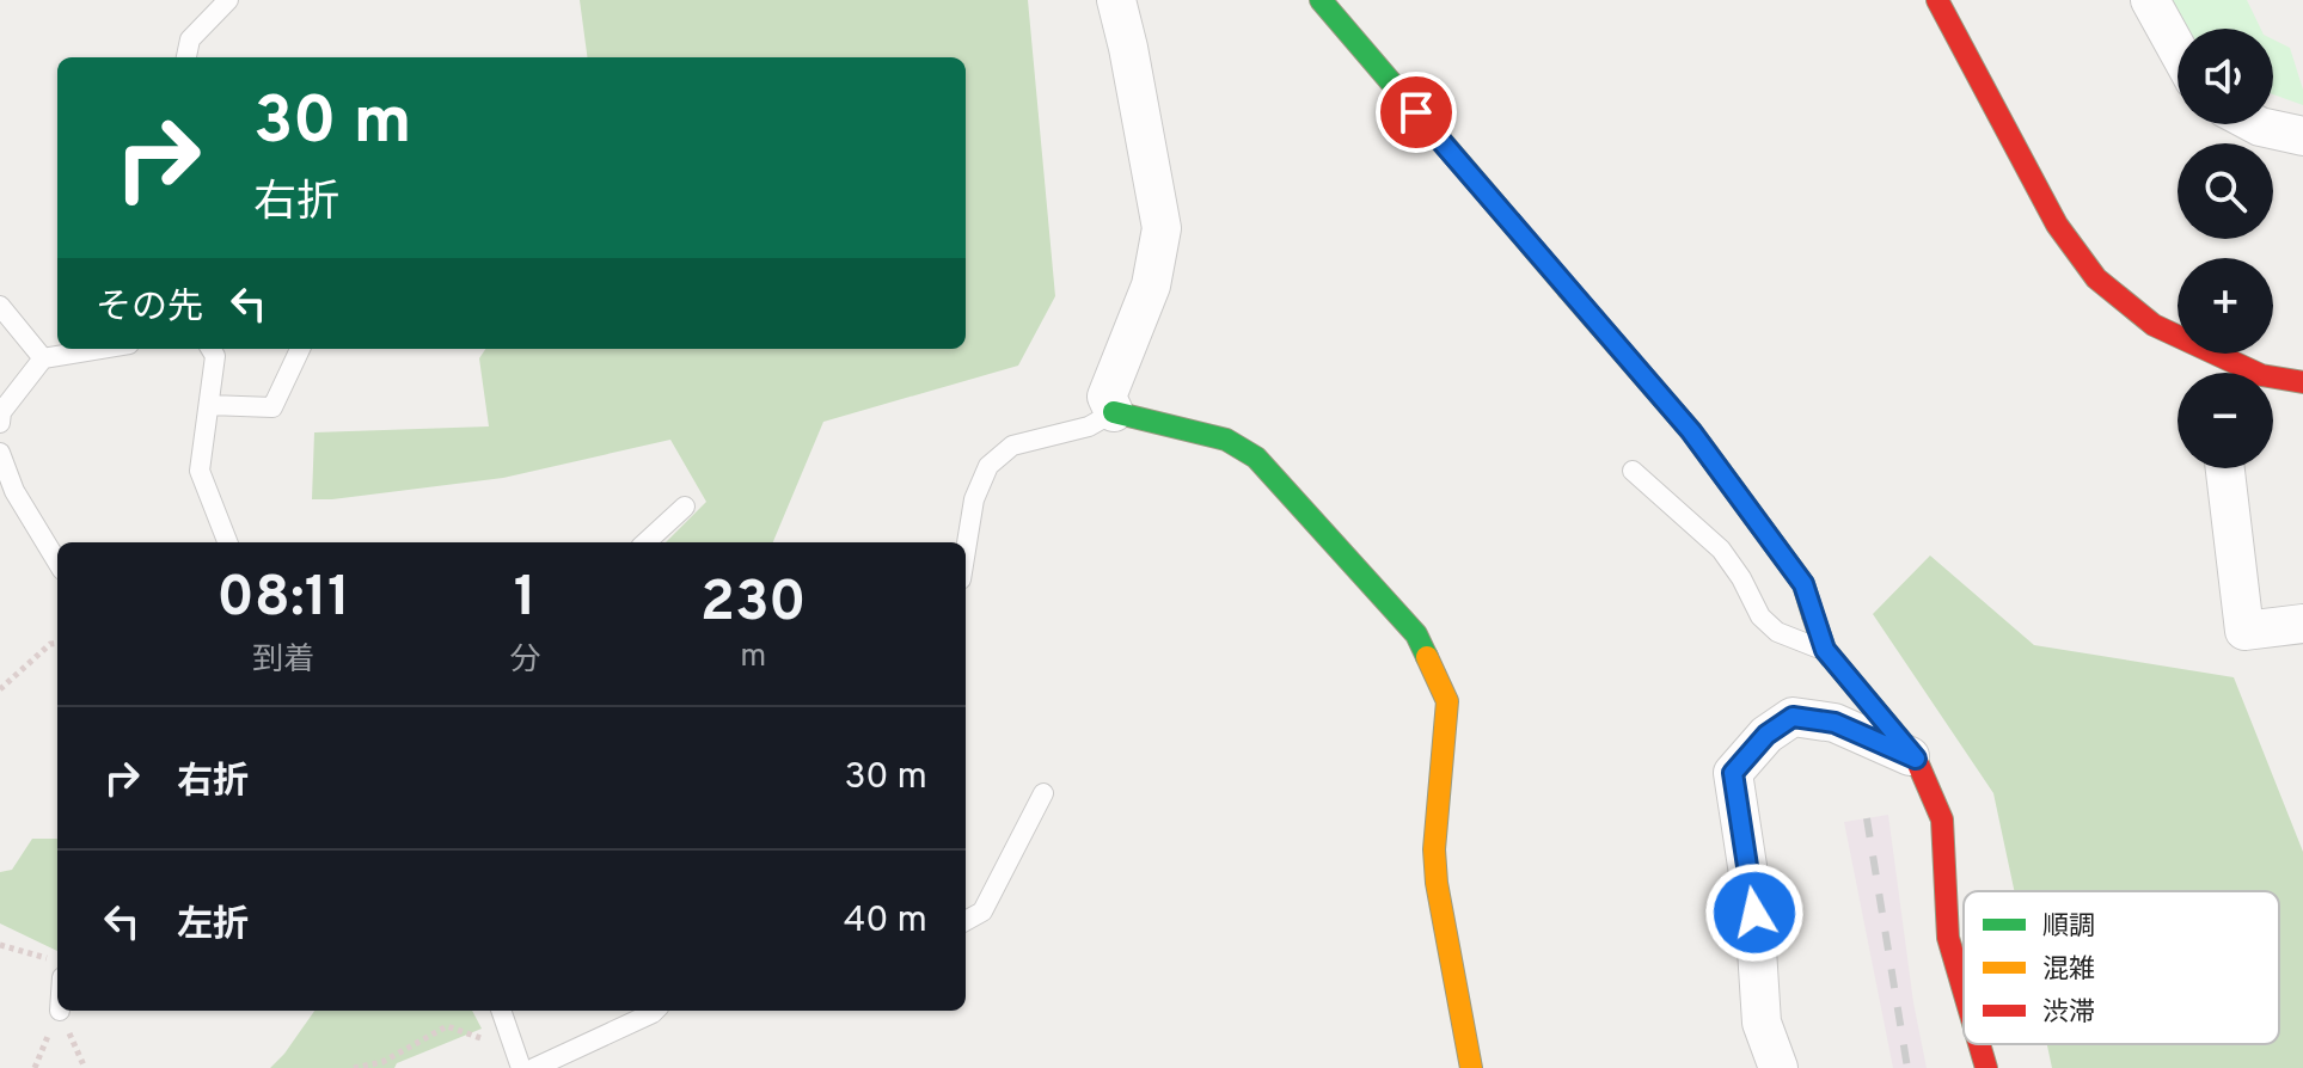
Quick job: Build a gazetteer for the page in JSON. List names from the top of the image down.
{
  "legend": ["順調", "混雑", "渋滞"],
  "page": {
    "map_buttons": ["+", "−"],
    "turn": ["30 m", "右折"],
    "then": "その先",
    "eta": [
      "08:11",
      "到着",
      "1",
      "分",
      "230",
      "m"
    ],
    "list": [
      {
        "name": "右折",
        "value": "30 m"
      },
      {
        "name": "左折",
        "value": "40 m"
      }
    ]
  }
}
